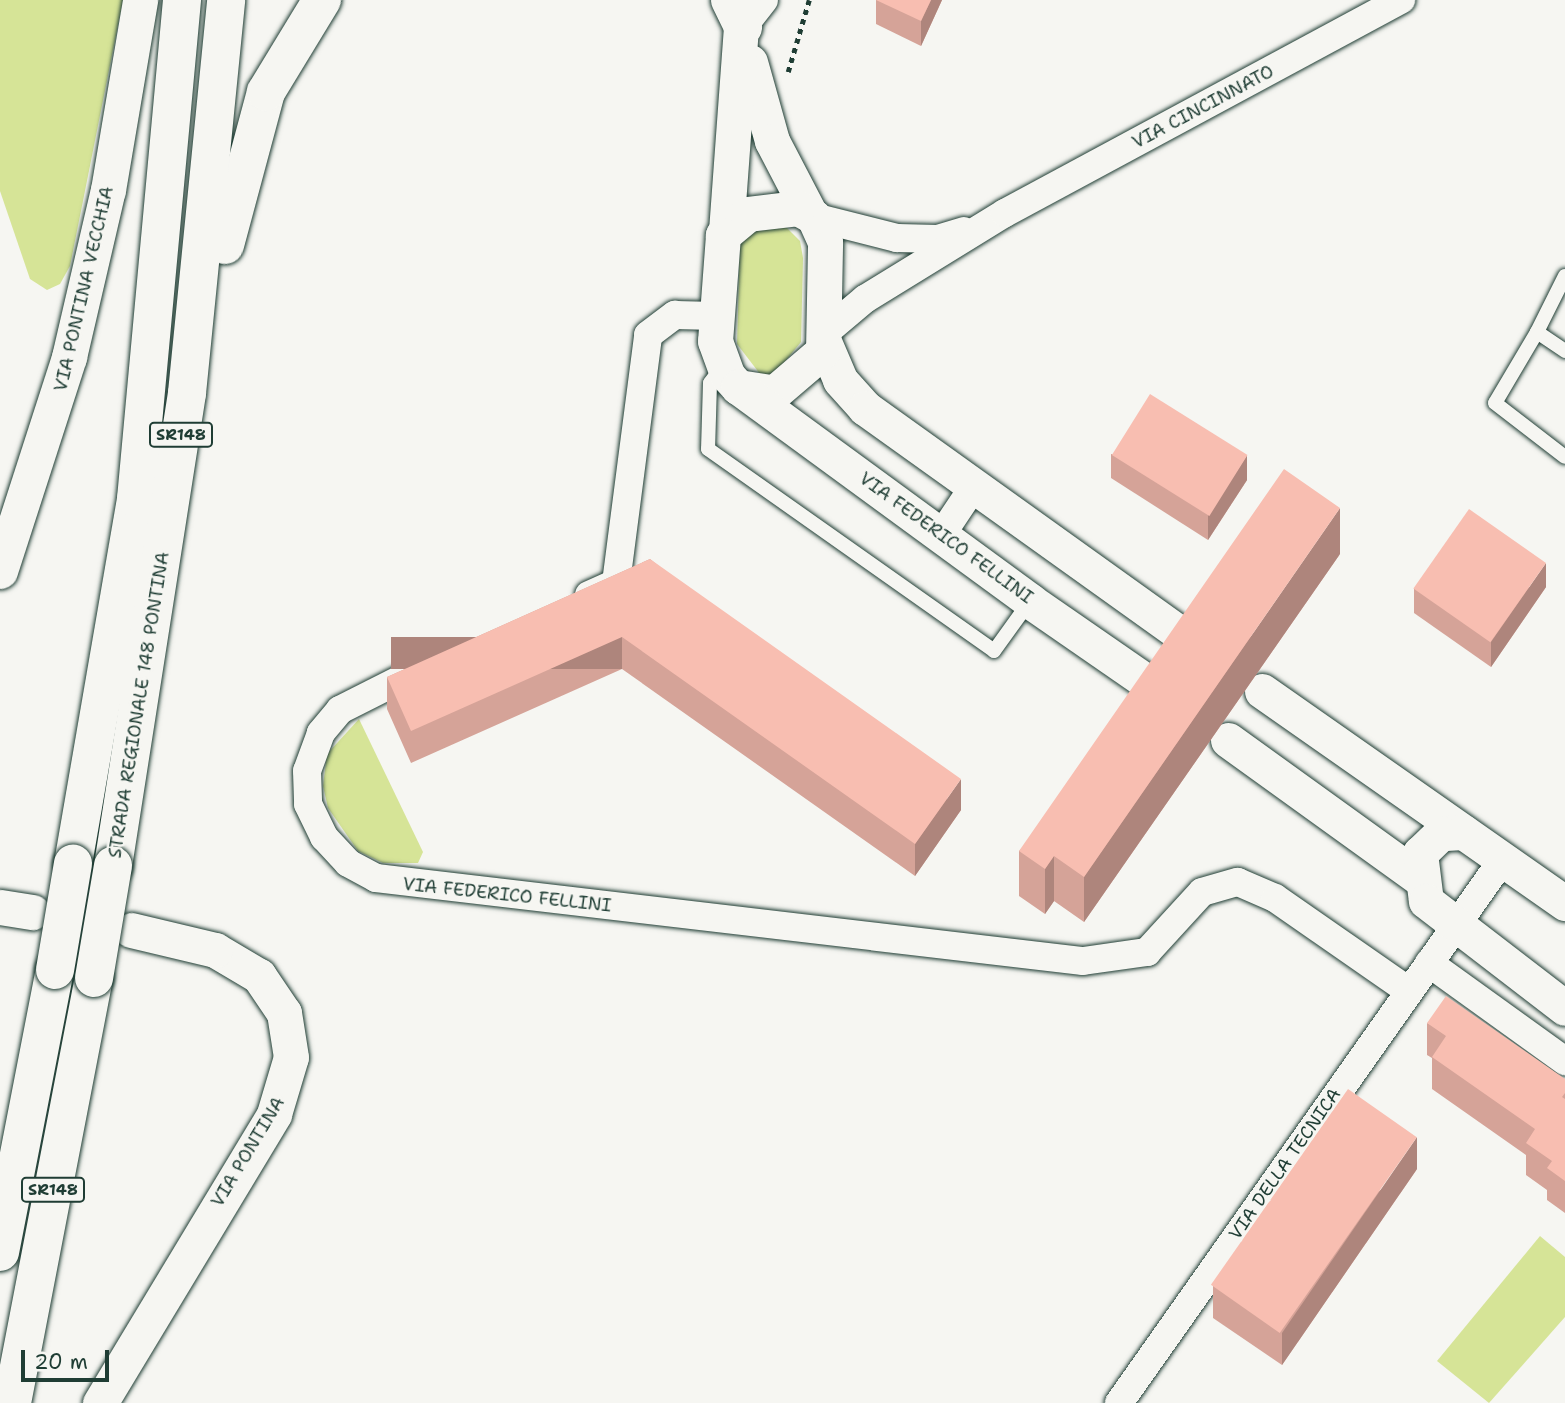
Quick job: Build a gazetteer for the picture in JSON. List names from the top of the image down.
{
  "streets": {
    "highway": ["SR148", "STRADA REGIONALE 148 PONTINA"],
    "street": [
      "VIA CINCINNATO",
      "VIA PONTINA VECCHIA",
      "VIA FEDERICO FELLINI",
      "VIA PONTINA",
      "VIA DELLA TECNICA"
    ]
  },
  "crossings": [
    ["VIA CINCINNATO", "VIA FEDERICO FELLINI"],
    ["VIA FEDERICO FELLINI", "VIA DELLA TECNICA"]
  ],
  "scale_bar": "20 m"
}
